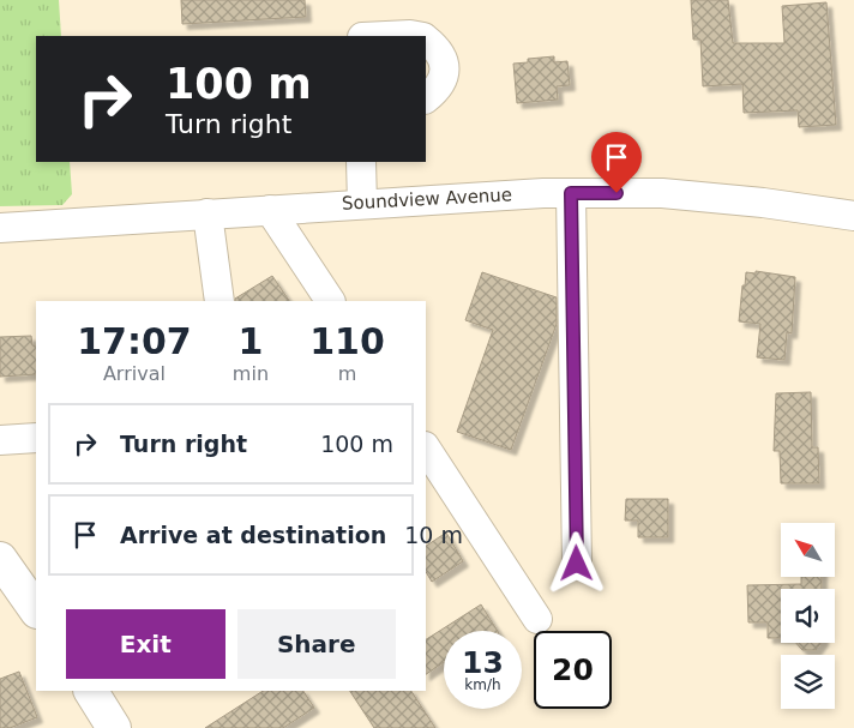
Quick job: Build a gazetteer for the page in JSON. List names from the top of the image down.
{
  "streets": {
    "street": ["Soundview Avenue"]
  },
  "north": "top left",
  "page": {
    "turn": ["100 m", "Turn right"],
    "eta": [
      "17:07",
      "Arrival",
      "1",
      "min",
      "110",
      "m"
    ],
    "list": [
      {
        "name": "Turn right",
        "value": "100 m"
      },
      {
        "name": "Arrive at destination",
        "value": "10 m"
      }
    ],
    "buttons": ["Exit", "Share"],
    "speed": "13 km/h",
    "limit": "20"
  }
}
